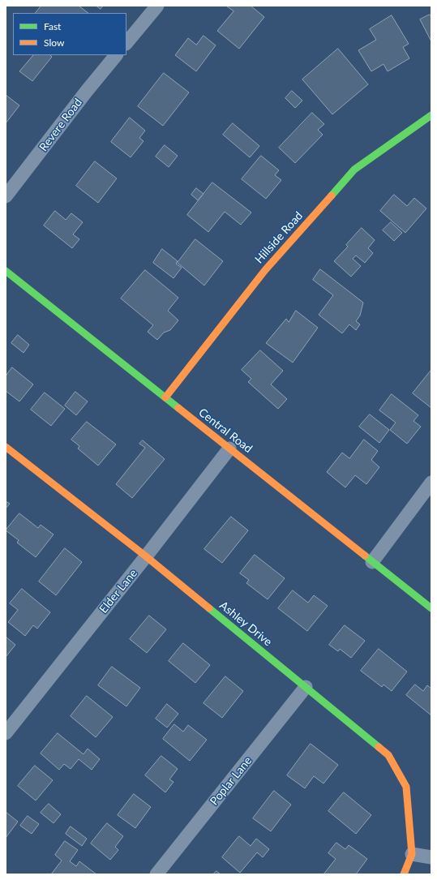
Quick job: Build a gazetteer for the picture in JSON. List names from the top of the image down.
{
  "streets": {
    "street": [
      "Revere Road",
      "Hillside Road",
      "Central Road",
      "Elder Lane",
      "Ashley Drive",
      "Poplar Lane"
    ]
  },
  "crossings": [
    ["Hillside Road", "Central Road"],
    ["Central Road", "Elder Lane"],
    ["Elder Lane", "Ashley Drive"],
    ["Ashley Drive", "Poplar Lane"]
  ],
  "legend": ["Fast", "Slow"]
}
